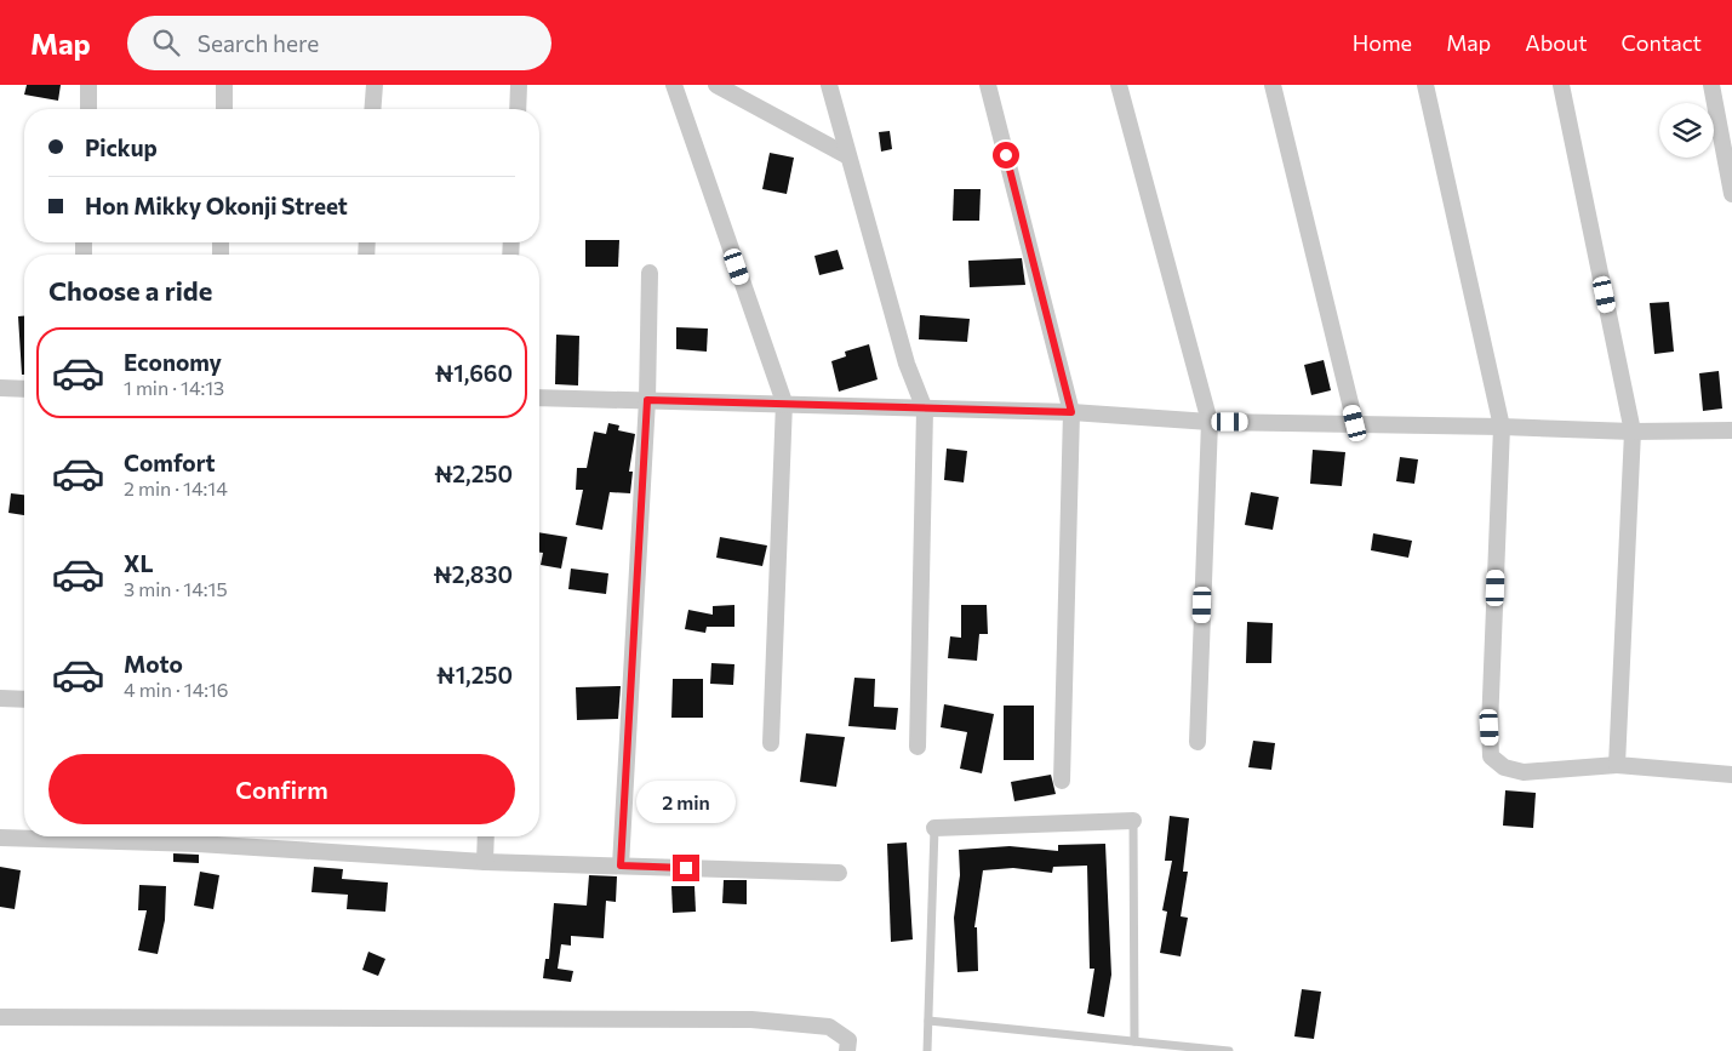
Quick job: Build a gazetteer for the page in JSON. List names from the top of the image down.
{
  "page": {
    "header": "Map",
    "search": "Search here",
    "nav": [
      "Home",
      "Map",
      "About",
      "Contact"
    ],
    "banner": ["Pickup", "Hon Mikky Okonji Street"],
    "heading": "Choose a ride",
    "list": [
      {
        "name": "Economy",
        "note": "1 min · 14:13",
        "value": "₦1,660"
      },
      {
        "name": "Comfort",
        "note": "2 min · 14:14",
        "value": "₦2,250"
      },
      {
        "name": "XL",
        "note": "3 min · 14:15",
        "value": "₦2,830"
      },
      {
        "name": "Moto",
        "note": "4 min · 14:16",
        "value": "₦1,250"
      }
    ],
    "buttons": "Confirm",
    "bubble": "2 min"
  }
}
